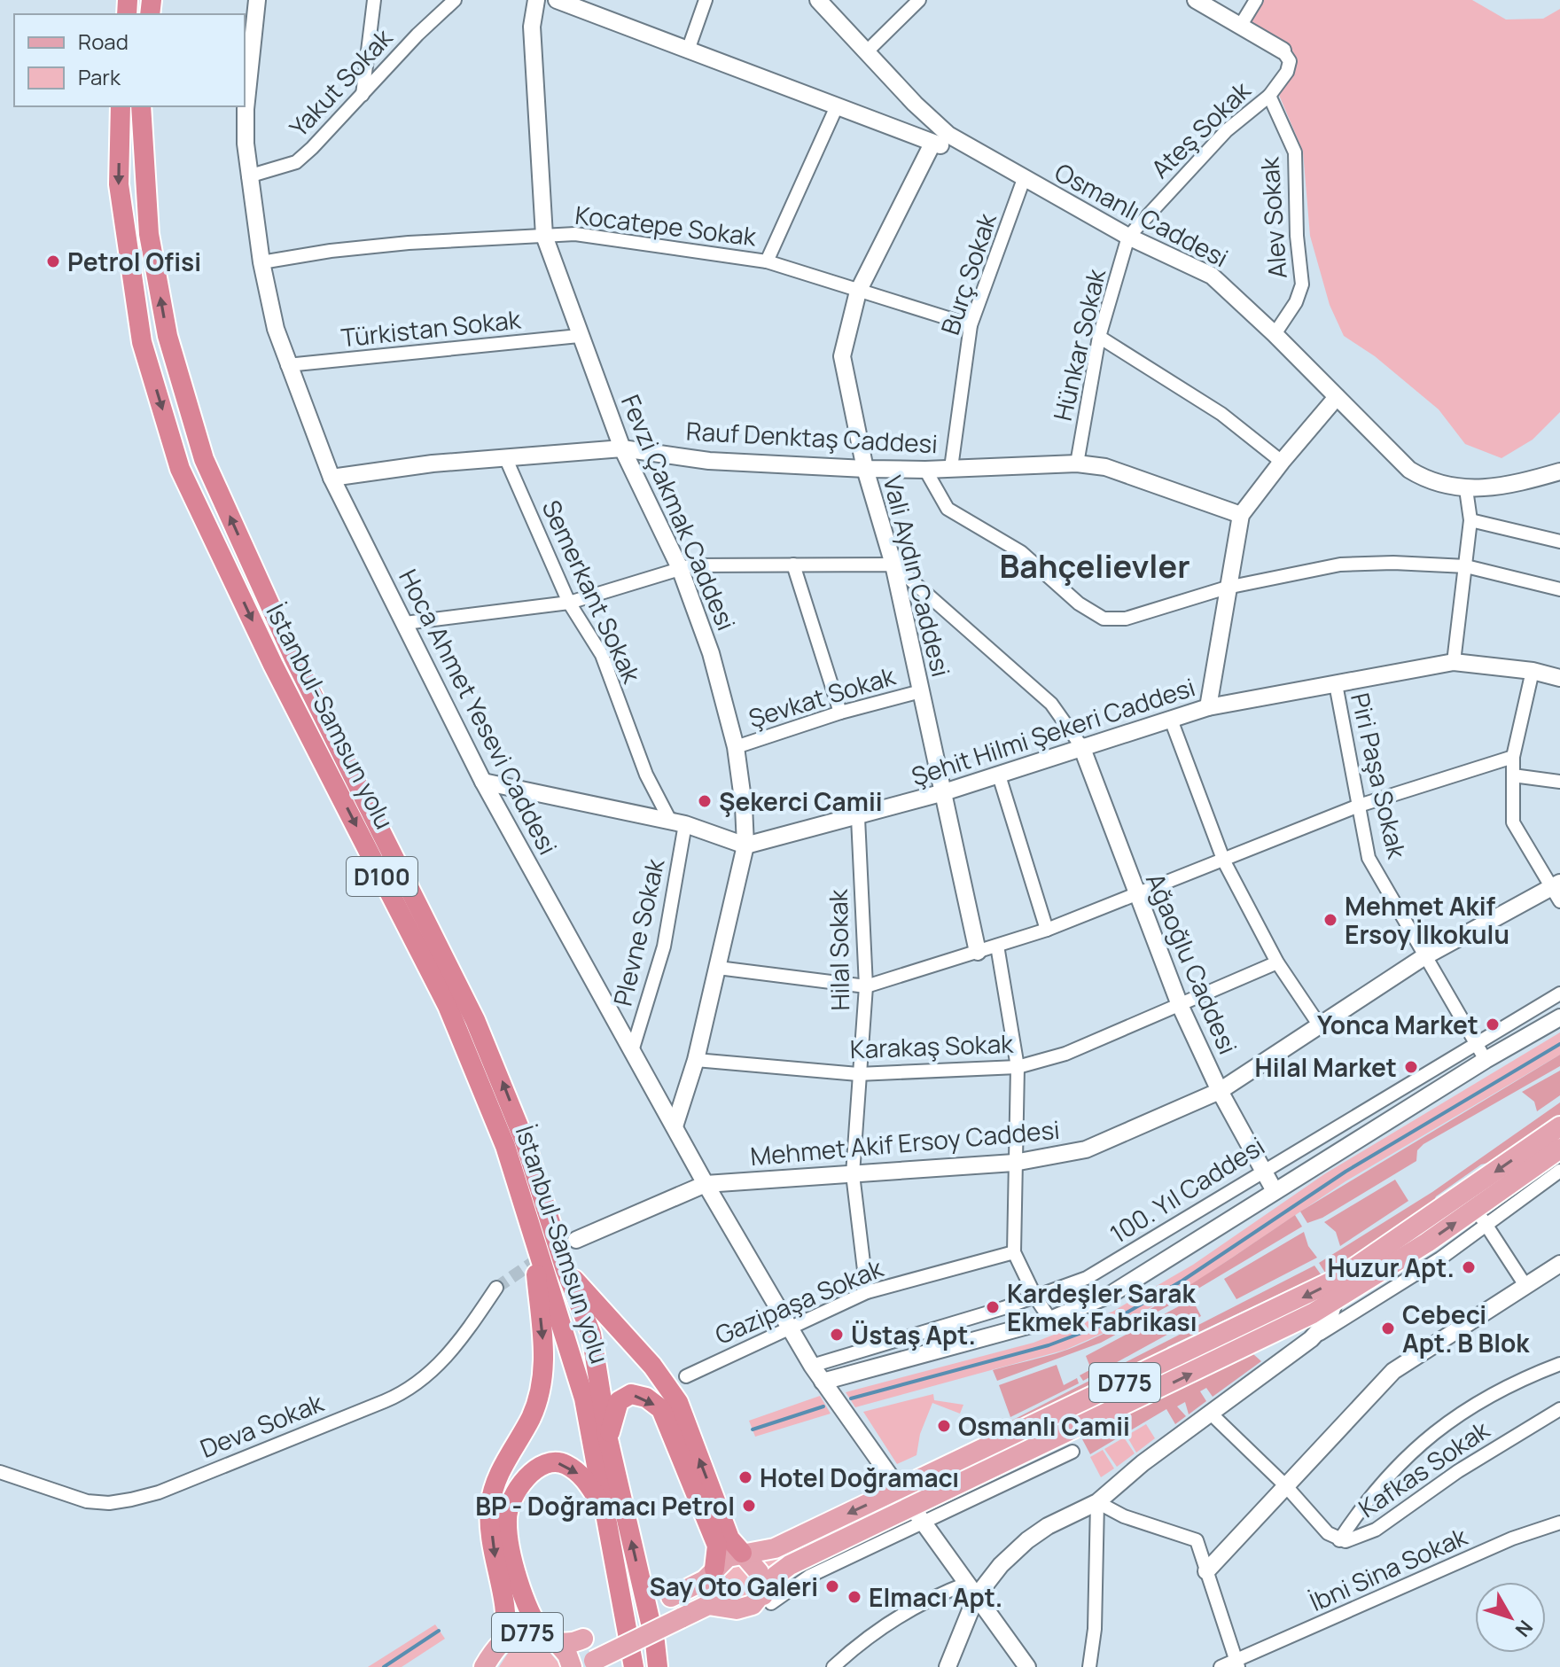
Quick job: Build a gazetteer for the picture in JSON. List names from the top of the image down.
{
  "streets": {
    "highway": ["İstanbul-Samsun yolu", "D100"],
    "main road": ["D775"],
    "street": [
      "Yakut Sokak",
      "Ateş Sokak",
      "Osmanlı Caddesi",
      "Alev Sokak",
      "Kocatepe Sokak",
      "Burç Sokak",
      "Türkistan Sokak",
      "Hünkar Sokak",
      "Rauf Denktaş Caddesi",
      "Fevzi Çakmak Caddesi",
      "Vali Aydın Caddesi",
      "Semerkant Sokak",
      "Şevkat Sokak",
      "Hoca Ahmet Yesevi Caddesi",
      "Şehit Hilmi Şekeri Caddesi",
      "Piri Paşa Sokak",
      "Plevne Sokak",
      "Hilal Sokak",
      "Ağaoğlu Caddesi",
      "Karakaş Sokak",
      "Mehmet Akif Ersoy Caddesi",
      "100. Yıl Caddesi",
      "Gazipaşa Sokak",
      "Deva Sokak",
      "Kafkas Sokak",
      "İbni Sina Sokak"
    ]
  },
  "crossings": [
    ["Yakut Sokak", "Hoca Ahmet Yesevi Caddesi"],
    ["Ateş Sokak", "Osmanlı Caddesi"],
    ["Ateş Sokak", "Alev Sokak"],
    ["Ateş Sokak", "Hünkar Sokak"],
    ["Osmanlı Caddesi", "Alev Sokak"],
    ["Osmanlı Caddesi", "Burç Sokak"],
    ["Osmanlı Caddesi", "Hünkar Sokak"],
    ["Kocatepe Sokak", "Burç Sokak"],
    ["Kocatepe Sokak", "Fevzi Çakmak Caddesi"],
    ["Kocatepe Sokak", "Vali Aydın Caddesi"],
    ["Kocatepe Sokak", "Hoca Ahmet Yesevi Caddesi"],
    ["Burç Sokak", "Rauf Denktaş Caddesi"],
    ["Türkistan Sokak", "Fevzi Çakmak Caddesi"],
    ["Türkistan Sokak", "Hoca Ahmet Yesevi Caddesi"],
    ["Hünkar Sokak", "Rauf Denktaş Caddesi"],
    ["Rauf Denktaş Caddesi", "Fevzi Çakmak Caddesi"],
    ["Rauf Denktaş Caddesi", "Vali Aydın Caddesi"],
    ["Rauf Denktaş Caddesi", "Semerkant Sokak"],
    ["Rauf Denktaş Caddesi", "Hoca Ahmet Yesevi Caddesi"],
    ["Fevzi Çakmak Caddesi", "Şevkat Sokak"],
    ["Fevzi Çakmak Caddesi", "Hoca Ahmet Yesevi Caddesi"],
    ["Fevzi Çakmak Caddesi", "Şehit Hilmi Şekeri Caddesi"],
    ["Fevzi Çakmak Caddesi", "Karakaş Sokak"],
    ["Vali Aydın Caddesi", "Şevkat Sokak"],
    ["Vali Aydın Caddesi", "Şehit Hilmi Şekeri Caddesi"],
    ["Semerkant Sokak", "Plevne Sokak"],
    ["Hoca Ahmet Yesevi Caddesi", "Plevne Sokak"],
    ["Hoca Ahmet Yesevi Caddesi", "Mehmet Akif Ersoy Caddesi"],
    ["Hoca Ahmet Yesevi Caddesi", "100. Yıl Caddesi"],
    ["Hoca Ahmet Yesevi Caddesi", "Gazipaşa Sokak"],
    ["Hoca Ahmet Yesevi Caddesi", "D775"],
    ["Şehit Hilmi Şekeri Caddesi", "Piri Paşa Sokak"],
    ["Şehit Hilmi Şekeri Caddesi", "Hilal Sokak"],
    ["Şehit Hilmi Şekeri Caddesi", "Ağaoğlu Caddesi"],
    ["Piri Paşa Sokak", "Mehmet Akif Ersoy Caddesi"],
    ["Piri Paşa Sokak", "100. Yıl Caddesi"],
    ["Hilal Sokak", "Karakaş Sokak"],
    ["Hilal Sokak", "Mehmet Akif Ersoy Caddesi"],
    ["Hilal Sokak", "Gazipaşa Sokak"],
    ["Ağaoğlu Caddesi", "Karakaş Sokak"],
    ["Ağaoğlu Caddesi", "Mehmet Akif Ersoy Caddesi"],
    ["Ağaoğlu Caddesi", "100. Yıl Caddesi"]
  ],
  "districts": ["Bahçelievler"],
  "places": [
    "Petrol Ofisi",
    "Şekerci Camii",
    "Mehmet Akif Ersoy İlkokulu",
    "Yonca Market",
    "Hilal Market",
    "Huzur Apt.",
    "Kardeşler Sarak Ekmek Fabrikası",
    "Cebeci Apt. B Blok",
    "Üstaş Apt.",
    "Osmanlı Camii",
    "Hotel Doğramacı",
    "BP - Doğramacı Petrol",
    "Say Oto Galeri",
    "Elmacı Apt."
  ],
  "legend": ["Road", "Park"],
  "north": "bottom right"
}
